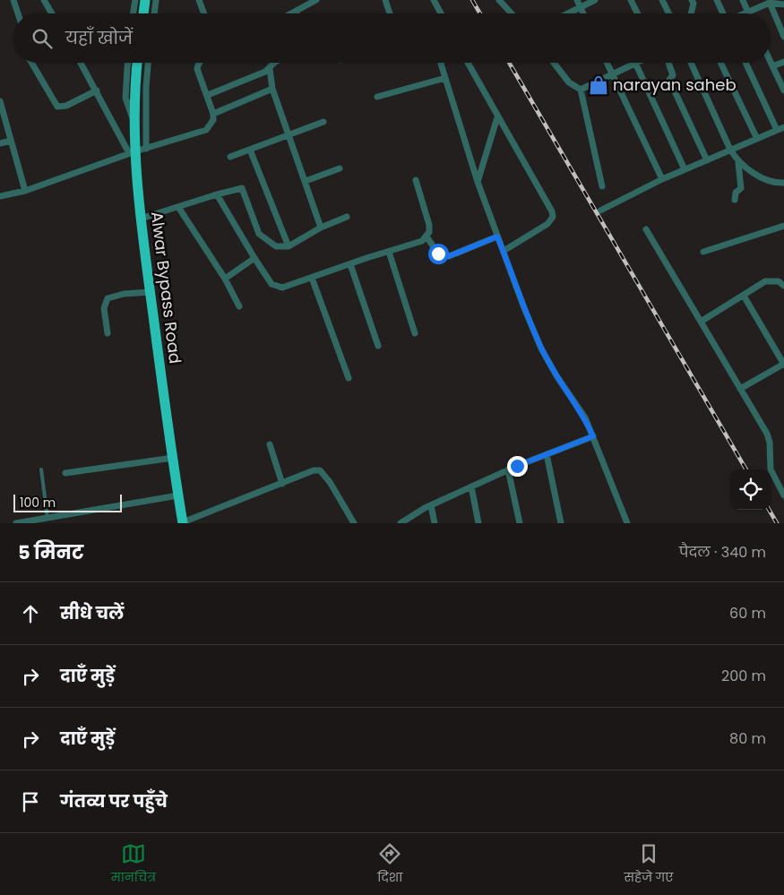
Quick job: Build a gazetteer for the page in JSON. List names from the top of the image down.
{
  "streets": {
    "highway": ["Alwar Bypass Road"]
  },
  "places": {
    "shop": ["narayan saheb"]
  },
  "scale_bar": "100 m",
  "page": {
    "search": "यहाँ खोजें",
    "scale": "100 m",
    "heading": ["5 मिनट", "पैदल · 340 m"],
    "list": [
      ["सीधे चलें", "60 m"],
      ["दाएँ मुड़ें", "200 m"],
      ["दाएँ मुड़ें", "80 m"],
      "गंतव्य पर पहुँचे"
    ],
    "nav": ["मानचित्र", "दिशा", "सहेजे गए"]
  }
}
